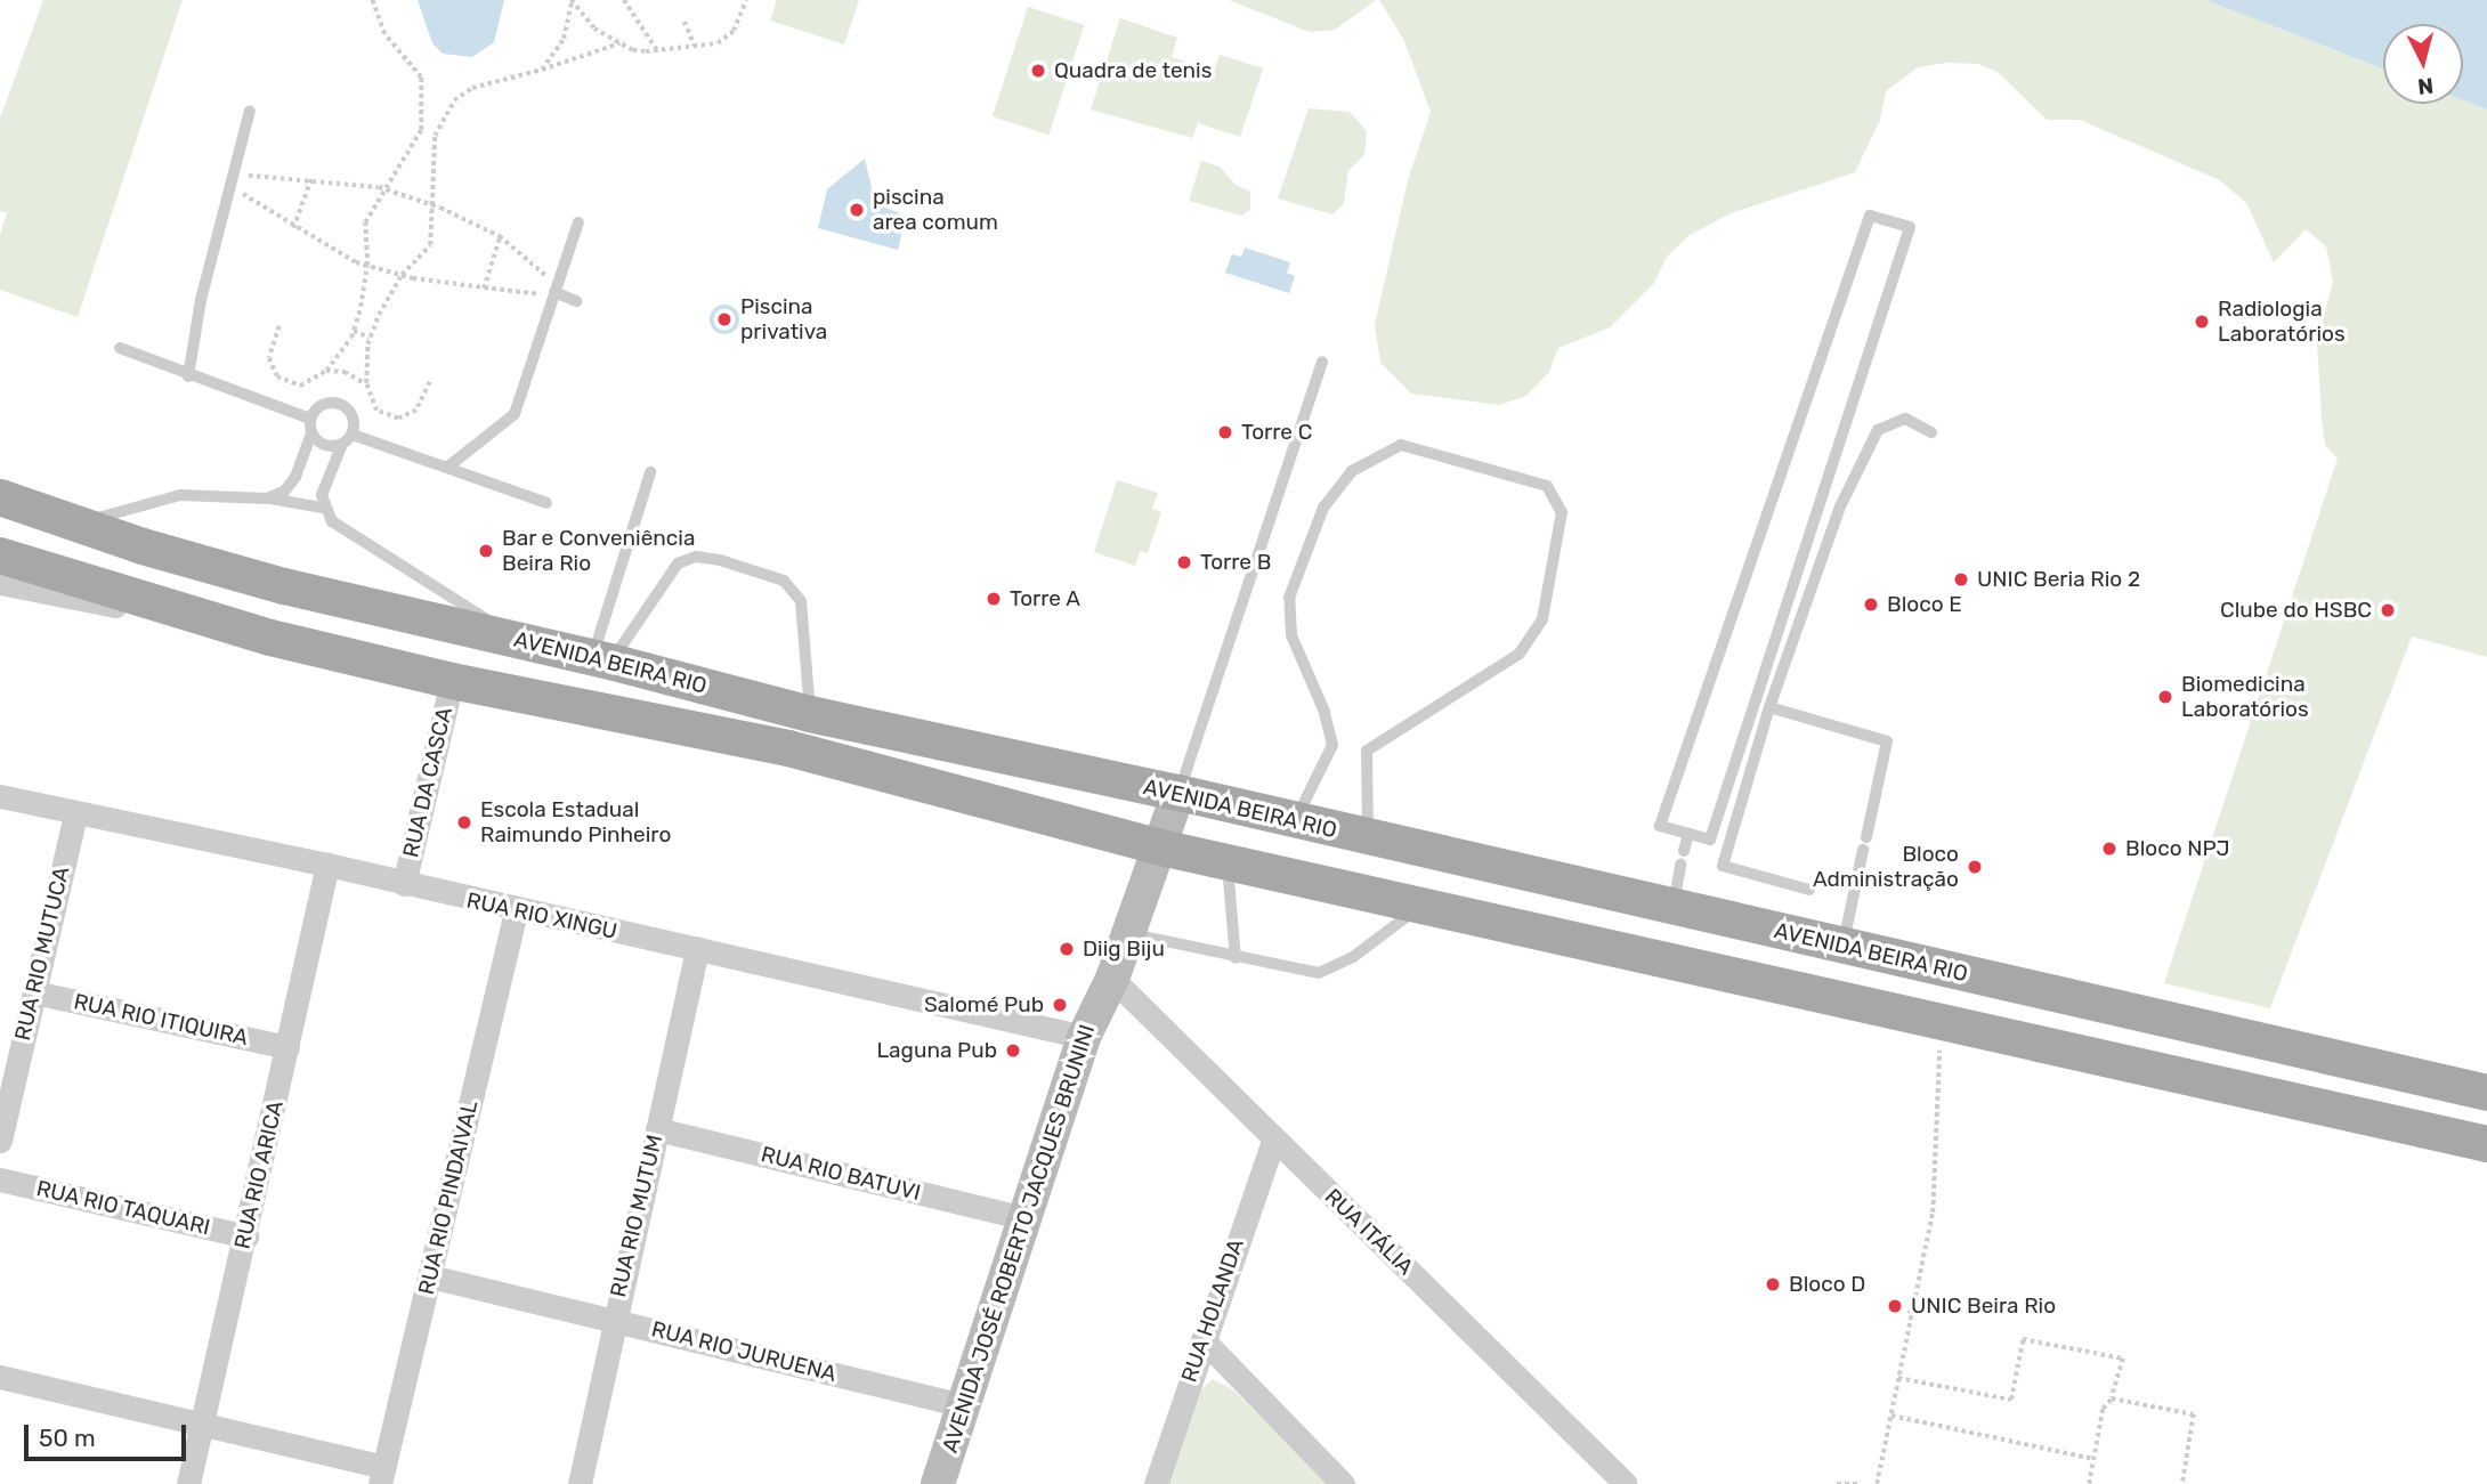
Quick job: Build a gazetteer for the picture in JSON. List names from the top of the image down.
{
  "streets": {
    "main road": ["AVENIDA BEIRA RIO", "AVENIDA JOSÉ ROBERTO JACQUES BRUNINI"],
    "street": [
      "RUA DA CASCA",
      "RUA RIO XINGU",
      "RUA RIO MUTUCA",
      "RUA RIO ITIQUIRA",
      "RUA RIO BATUVI",
      "RUA RIO ARICA",
      "RUA RIO PINDAIVAL",
      "RUA RIO TAQUARI",
      "RUA RIO MUTUM",
      "RUA ITÁLIA",
      "RUA HOLANDA",
      "RUA RIO JURUENA"
    ]
  },
  "crossings": [
    ["AVENIDA BEIRA RIO", "RUA DA CASCA"],
    ["AVENIDA BEIRA RIO", "AVENIDA JOSÉ ROBERTO JACQUES BRUNINI"],
    ["RUA DA CASCA", "RUA RIO XINGU"],
    ["RUA RIO XINGU", "RUA RIO MUTUCA"],
    ["RUA RIO XINGU", "RUA RIO ARICA"],
    ["RUA RIO XINGU", "RUA RIO PINDAIVAL"],
    ["RUA RIO XINGU", "RUA RIO MUTUM"],
    ["RUA RIO XINGU", "AVENIDA JOSÉ ROBERTO JACQUES BRUNINI"],
    ["RUA RIO MUTUCA", "RUA RIO ITIQUIRA"],
    ["RUA RIO ITIQUIRA", "RUA RIO ARICA"],
    ["RUA RIO BATUVI", "RUA RIO MUTUM"],
    ["RUA RIO BATUVI", "AVENIDA JOSÉ ROBERTO JACQUES BRUNINI"],
    ["RUA RIO ARICA", "RUA RIO TAQUARI"],
    ["RUA RIO PINDAIVAL", "RUA RIO JURUENA"],
    ["RUA RIO MUTUM", "RUA RIO JURUENA"],
    ["RUA ITÁLIA", "AVENIDA JOSÉ ROBERTO JACQUES BRUNINI"],
    ["RUA ITÁLIA", "RUA HOLANDA"],
    ["AVENIDA JOSÉ ROBERTO JACQUES BRUNINI", "RUA RIO JURUENA"]
  ],
  "places": [
    "Quadra de tenis",
    "piscina area comum",
    "Piscina privativa",
    "Radiologia Laboratórios",
    "Torre C",
    "Bar e Conveniência Beira Rio",
    "Torre B",
    "UNIC Beria Rio 2",
    "Torre A",
    "Bloco E",
    "Clube do HSBC",
    "Biomedicina Laboratórios",
    "Escola Estadual Raimundo Pinheiro",
    "Bloco NPJ",
    "Bloco Administração",
    "Diig Biju",
    "Salomé Pub",
    "Laguna Pub",
    "Bloco D",
    "UNIC Beira Rio"
  ],
  "scale_bar": "50 m",
  "north": "bottom"
}
